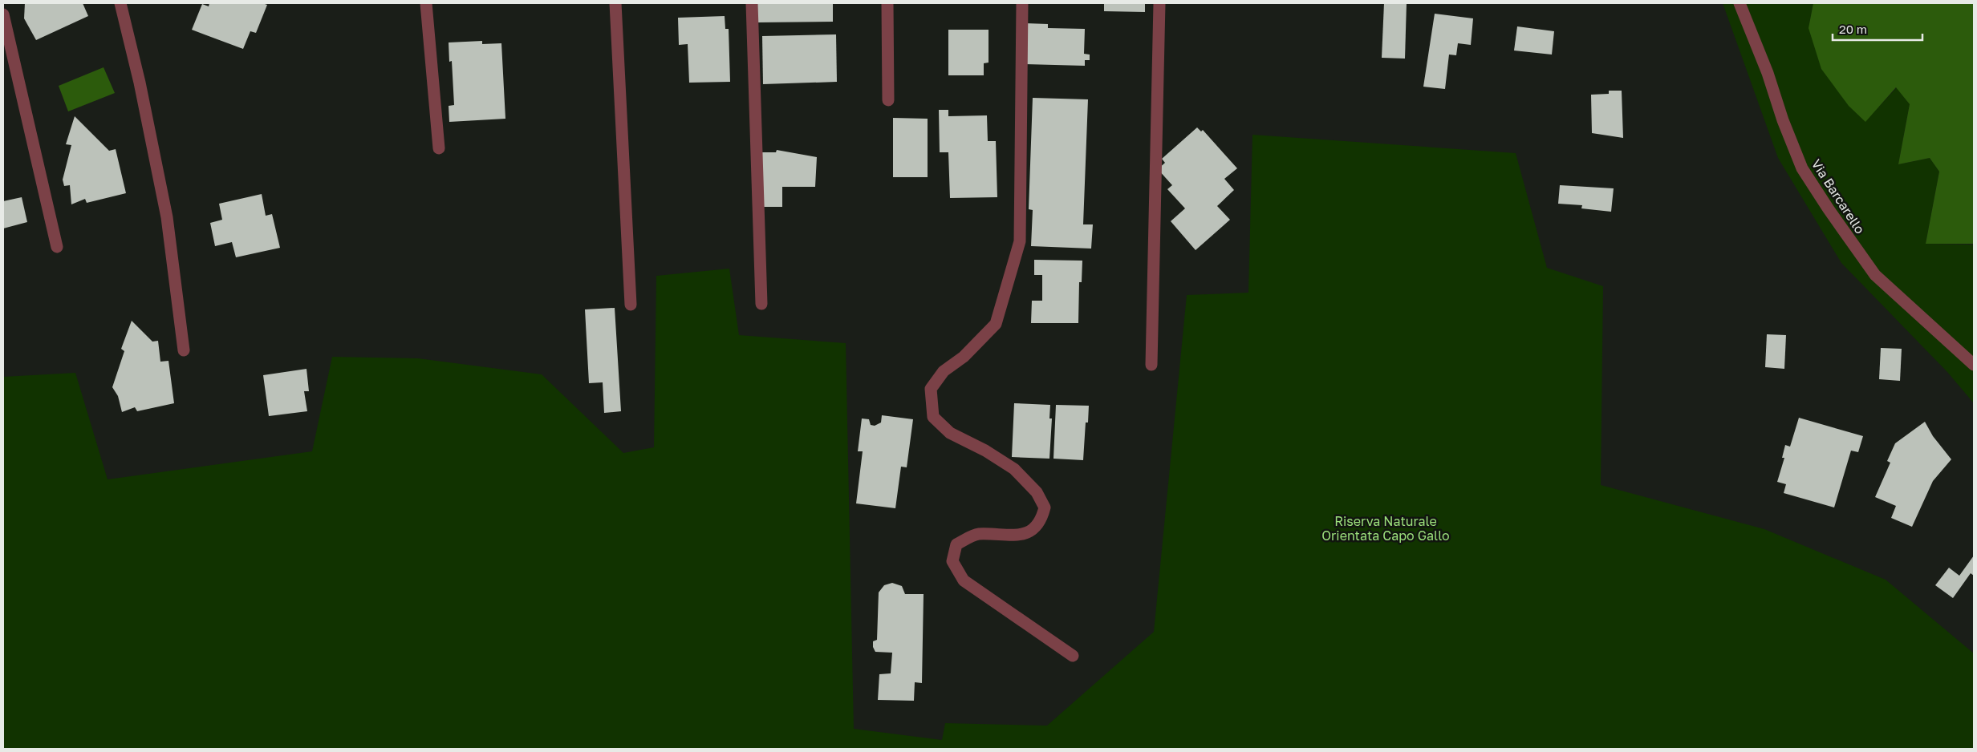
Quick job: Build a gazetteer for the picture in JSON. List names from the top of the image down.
{
  "streets": {
    "street": ["Via Barcarello"]
  },
  "parks": ["Riserva Naturale Orientata Capo Gallo"],
  "scale_bar": "20 m"
}
